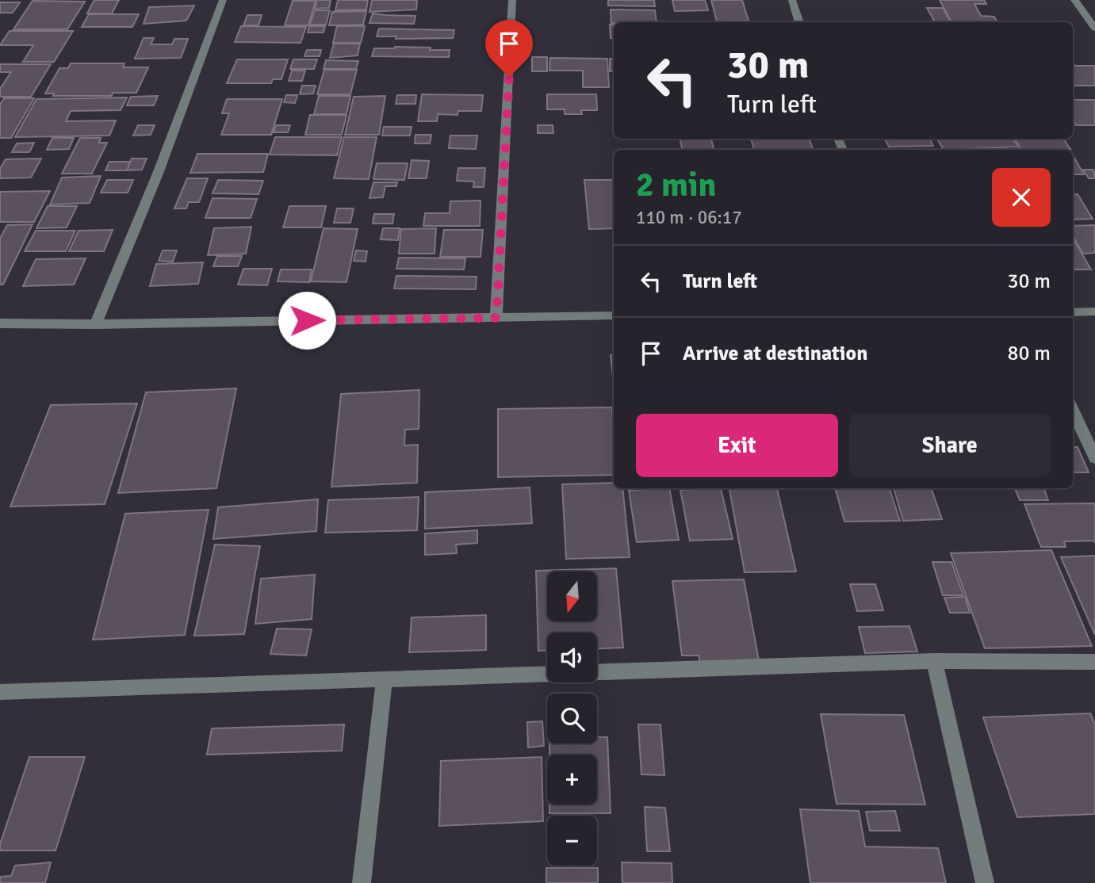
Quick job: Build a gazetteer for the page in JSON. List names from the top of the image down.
{
  "north": "bottom",
  "page": {
    "turn": ["30 m", "Turn left"],
    "heading": ["2 min", "110 m · 06:17"],
    "list": [
      {
        "name": "Turn left",
        "value": "30 m"
      },
      {
        "name": "Arrive at destination",
        "value": "80 m"
      }
    ],
    "buttons": ["Exit", "Share"],
    "map_buttons": ["+", "−"]
  }
}
